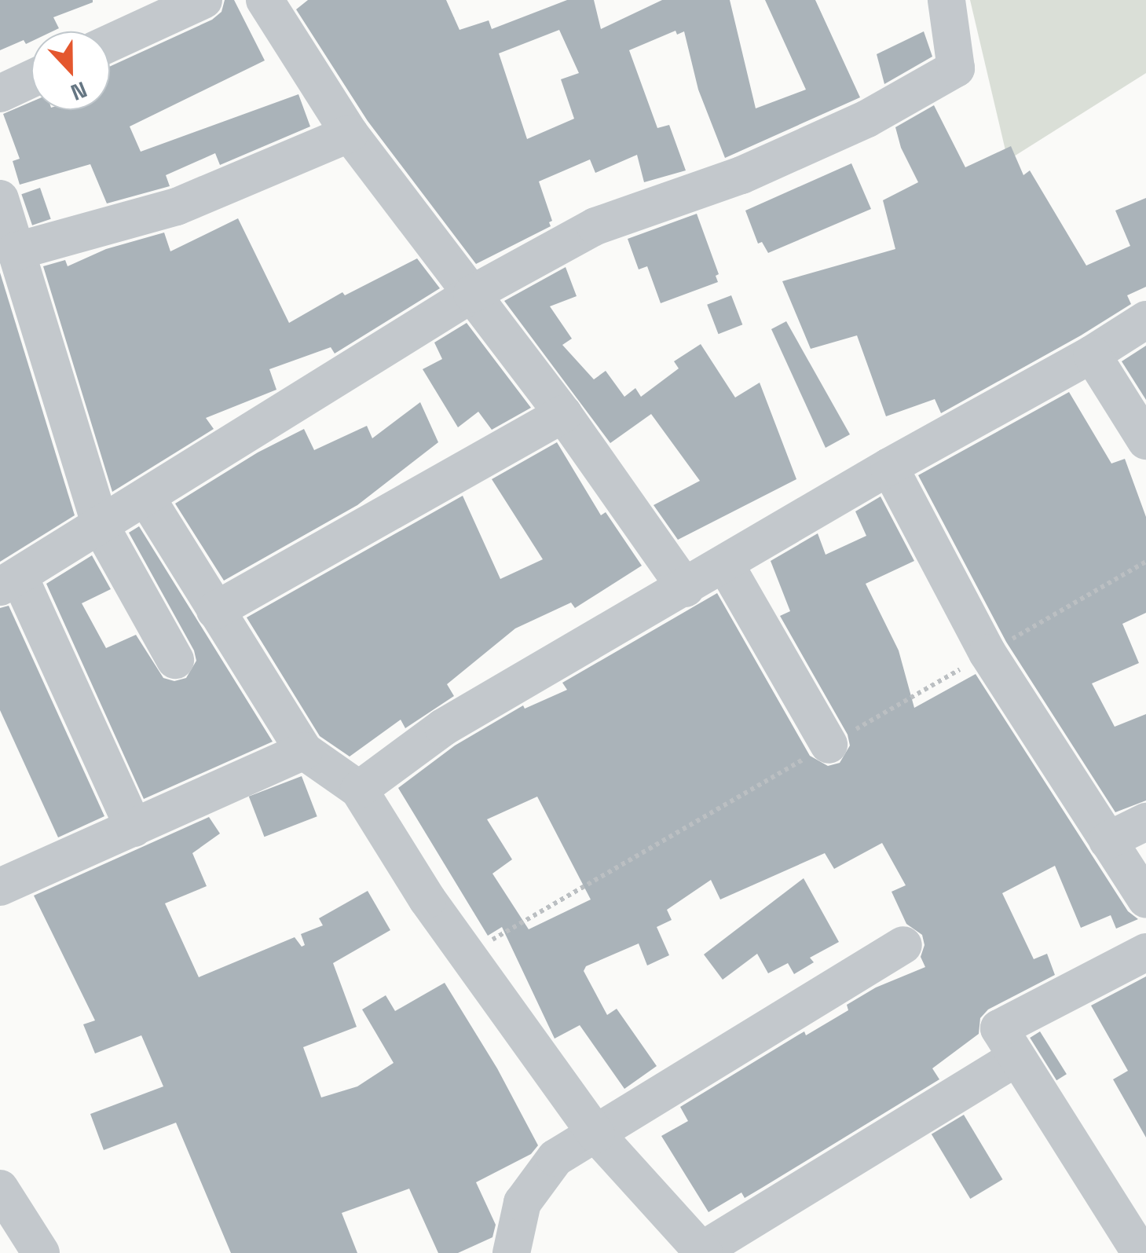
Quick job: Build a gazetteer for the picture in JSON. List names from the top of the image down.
{
  "north": "bottom"
}
